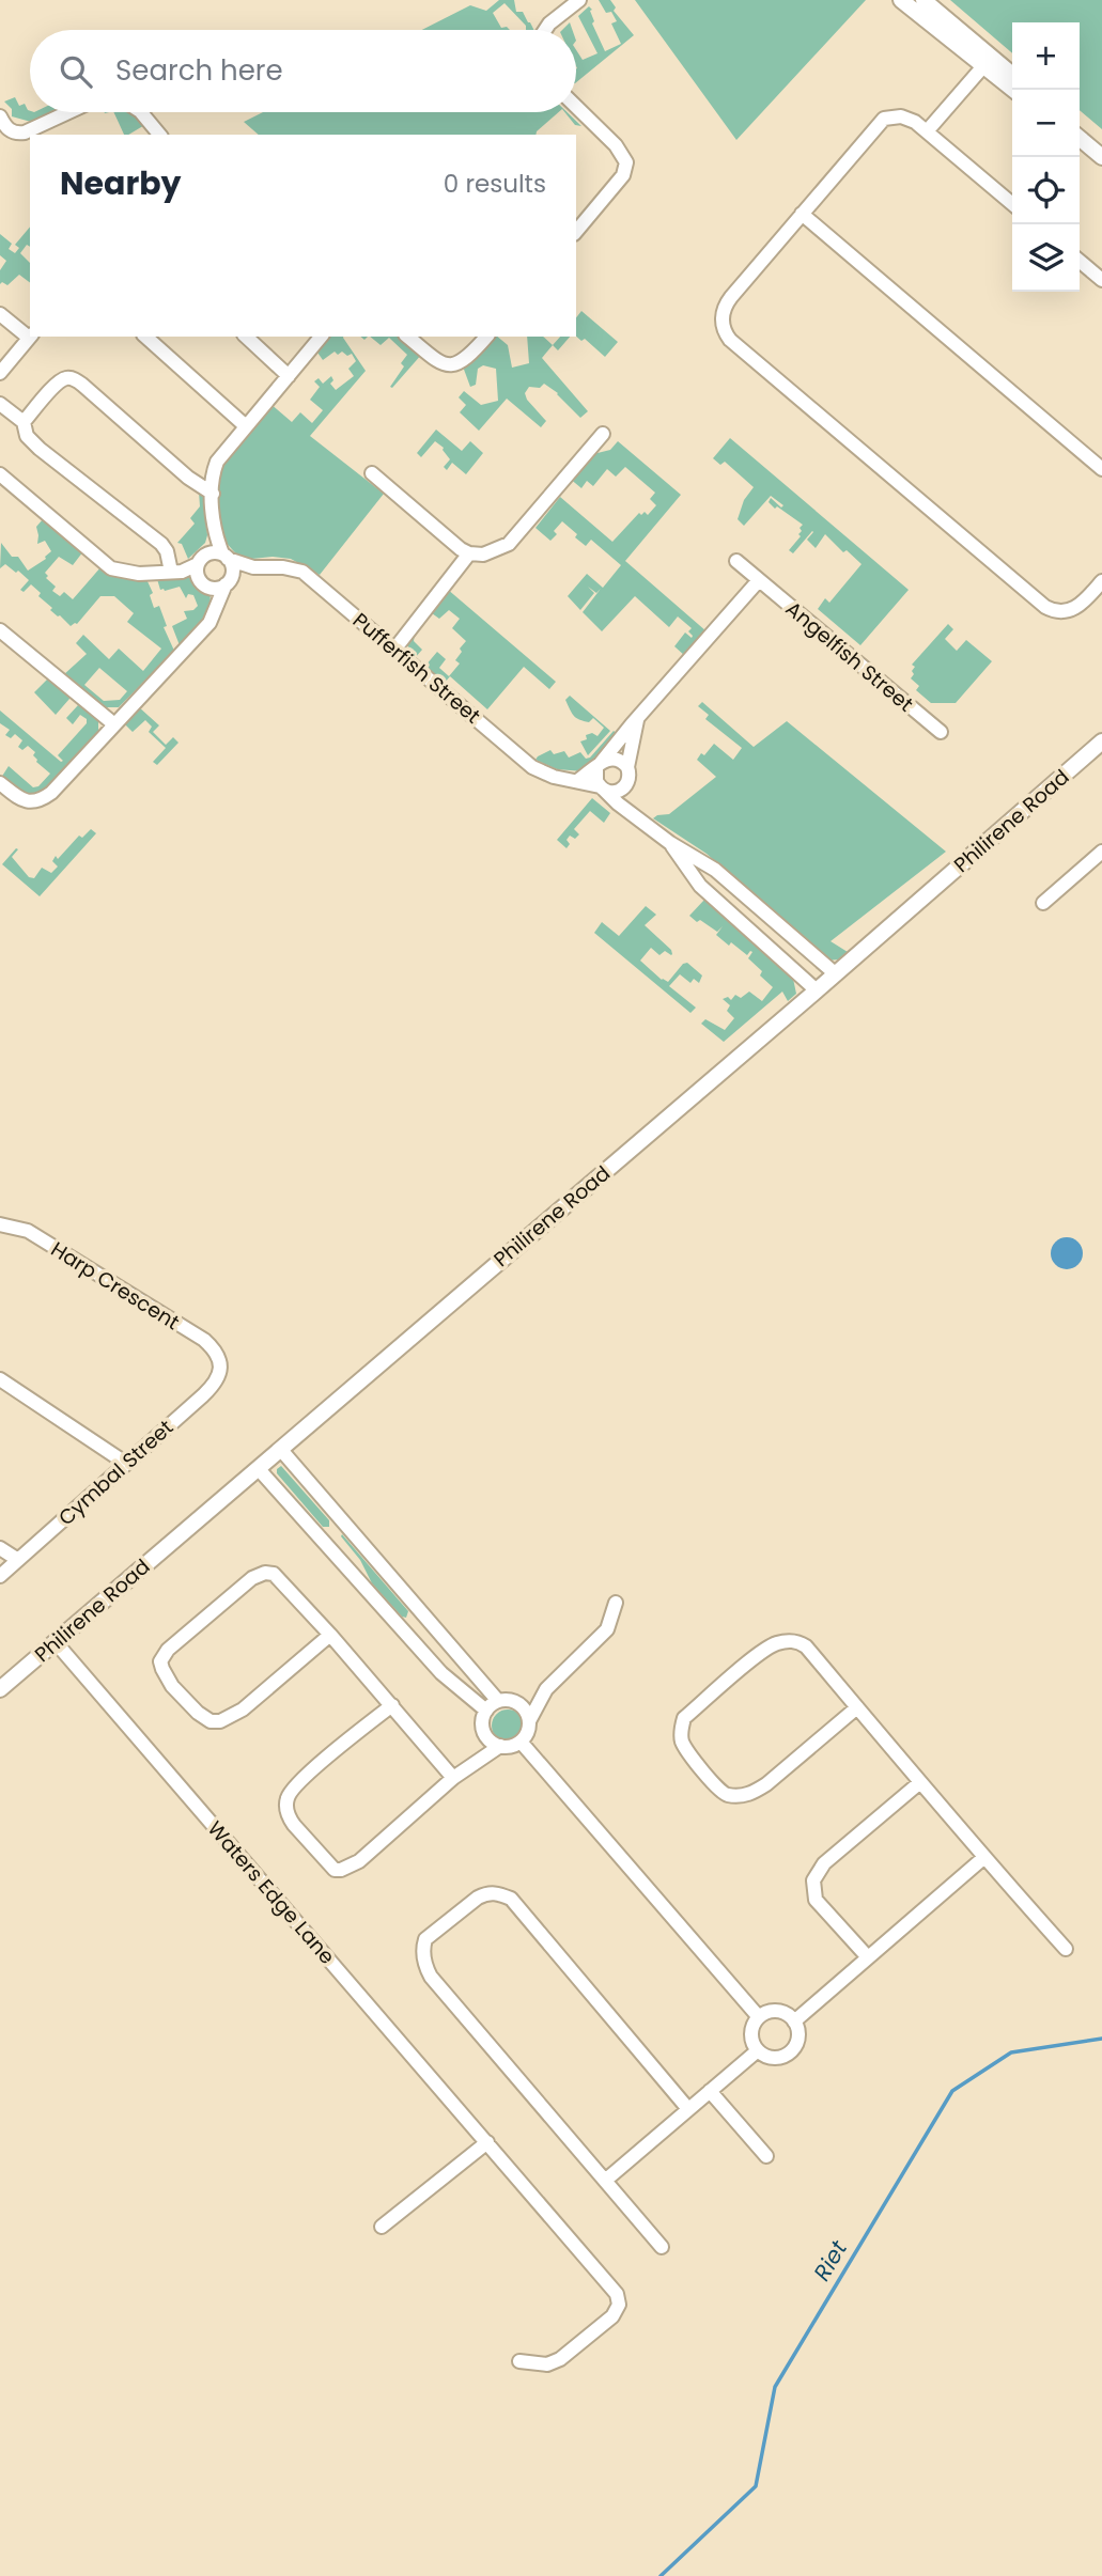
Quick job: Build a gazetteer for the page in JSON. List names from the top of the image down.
{
  "streets": {
    "street": [
      "Angelfish Street",
      "Pufferfish Street",
      "Philirene Road",
      "Harp Crescent",
      "Cymbal Street",
      "Waters Edge Lane"
    ]
  },
  "crossings": [
    ["Pufferfish Street", "Philirene Road"],
    ["Philirene Road", "Waters Edge Lane"],
    ["Harp Crescent", "Cymbal Street"]
  ],
  "water": ["Riet"],
  "page": {
    "map_buttons": ["+", "−"],
    "search": "Search here",
    "heading": ["Nearby", "0 results"]
  }
}
